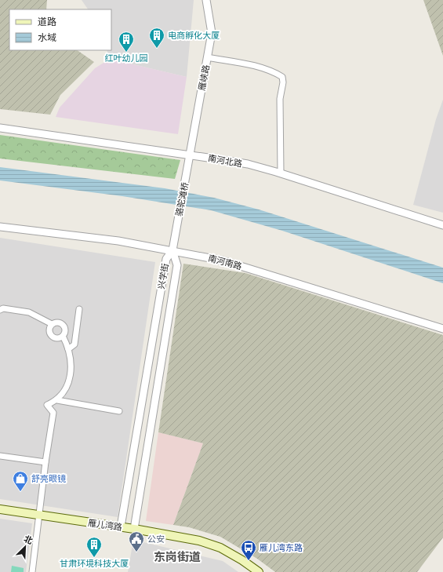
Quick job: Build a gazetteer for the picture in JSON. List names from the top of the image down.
{
  "streets": {
    "main road": ["雁儿湾路"],
    "street": [
      "雁峡路",
      "南河北路",
      "骆驼滩桥",
      "南河南路",
      "兴学街"
    ]
  },
  "crossings": [
    ["雁峡路", "南河北路"],
    ["雁峡路", "骆驼滩桥"],
    ["骆驼滩桥", "南河南路"],
    ["骆驼滩桥", "兴学街"],
    ["南河南路", "兴学街"],
    ["兴学街", "雁儿湾路"]
  ],
  "districts": ["东岗街道"],
  "places": {
    "building": ["电商孵化大厦", "红叶幼儿园", "甘肃环境科技大厦"],
    "shop": ["舒亮眼镜"],
    "public building": ["公安"],
    "bus stop": ["雁儿湾东路"]
  },
  "legend": ["道路", "水域"],
  "north": "top right"
}
